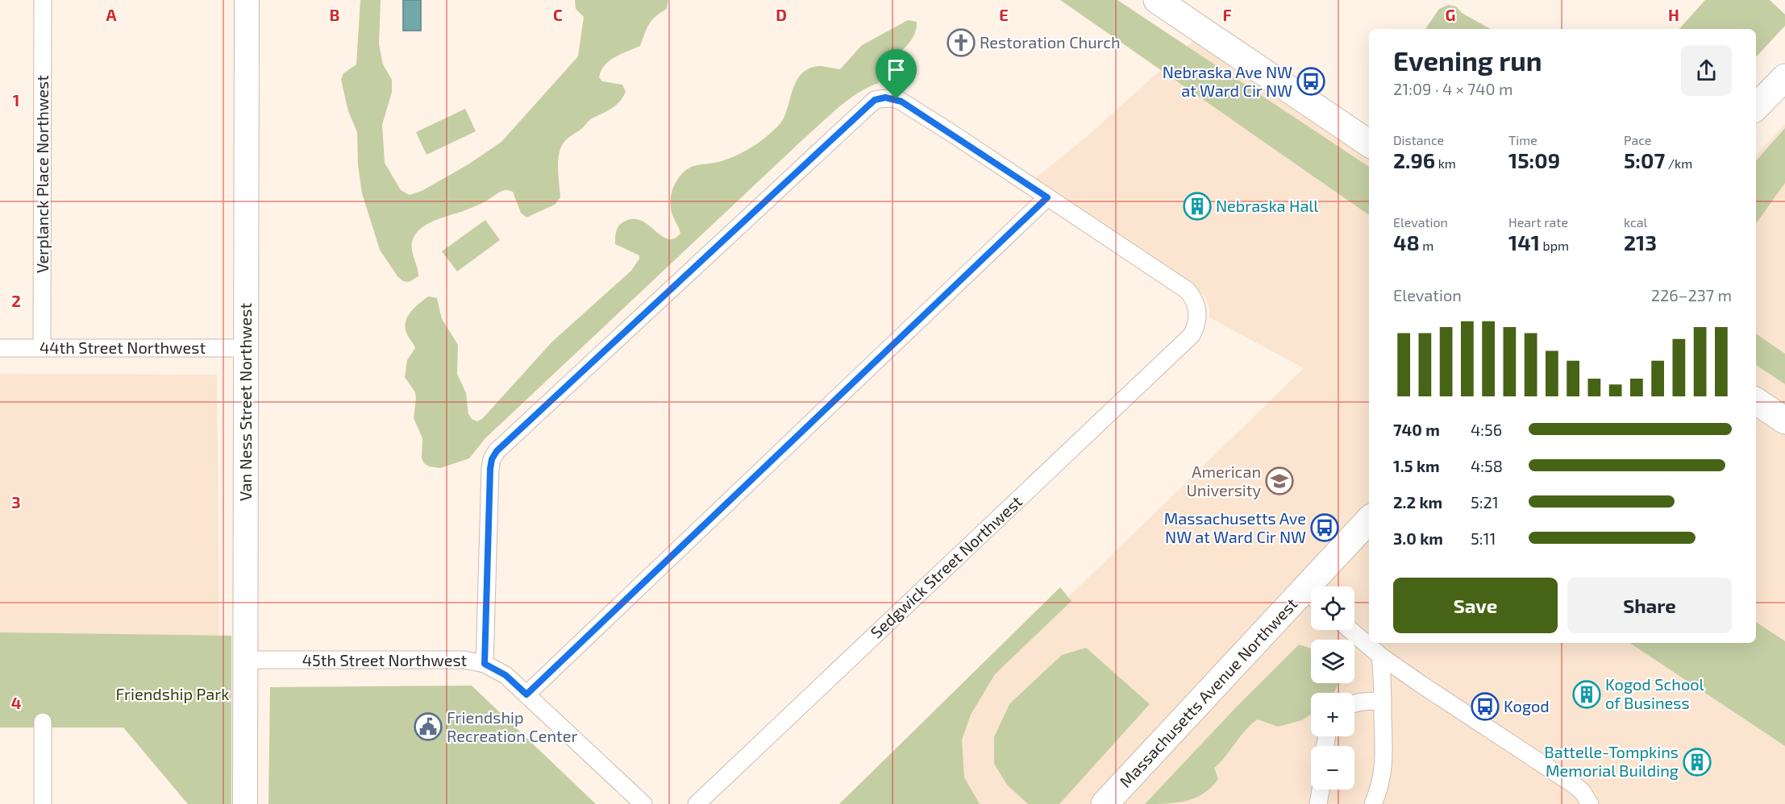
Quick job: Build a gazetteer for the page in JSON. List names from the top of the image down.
{
  "streets": {
    "main road": ["Massachusetts Avenue Northwest"],
    "street": [
      "Verplanck Place Northwest",
      "44th Street Northwest",
      "Van Ness Street Northwest",
      "Sedgwick Street Northwest",
      "45th Street Northwest"
    ]
  },
  "crossings": [
    ["Verplanck Place Northwest", "44th Street Northwest"],
    ["44th Street Northwest", "Van Ness Street Northwest"],
    ["Van Ness Street Northwest", "45th Street Northwest"]
  ],
  "parks": ["Friendship Park"],
  "places": {
    "church": ["Restoration Church"],
    "bus stop": ["Nebraska Ave NW at Ward Cir NW", "Massachusetts Ave NW at Ward Cir NW", "Kogod"],
    "building": ["Nebraska Hall", "Kogod School of Business", "Battelle-Tompkins Memorial Building"],
    "school or university": ["American University"],
    "public building": ["Friendship Recreation Center"]
  },
  "page": {
    "heading": ["Evening run", "21:09 · 4 × 740 m"],
    "stats": [
      ["Distance", "2.96 km"],
      ["Time", "15:09"],
      ["Pace", "5:07 /km"],
      ["Elevation", "48 m"],
      ["Heart rate", "141 bpm"],
      ["kcal", "213"]
    ],
    "chart": ["Elevation", "226–237 m"],
    "list": [
      {
        "name": "740 m",
        "note": "4:56"
      },
      {
        "name": "1.5 km",
        "note": "4:58"
      },
      {
        "name": "2.2 km",
        "note": "5:21"
      },
      {
        "name": "3.0 km",
        "note": "5:11"
      }
    ],
    "buttons": ["Save", "Share"],
    "map_buttons": ["+", "−"]
  },
  "grid": {
    "columns": [
      "A",
      "B",
      "C",
      "D",
      "E",
      "F",
      "G",
      "H"
    ],
    "rows": [
      "1",
      "2",
      "3",
      "4"
    ]
  }
}
